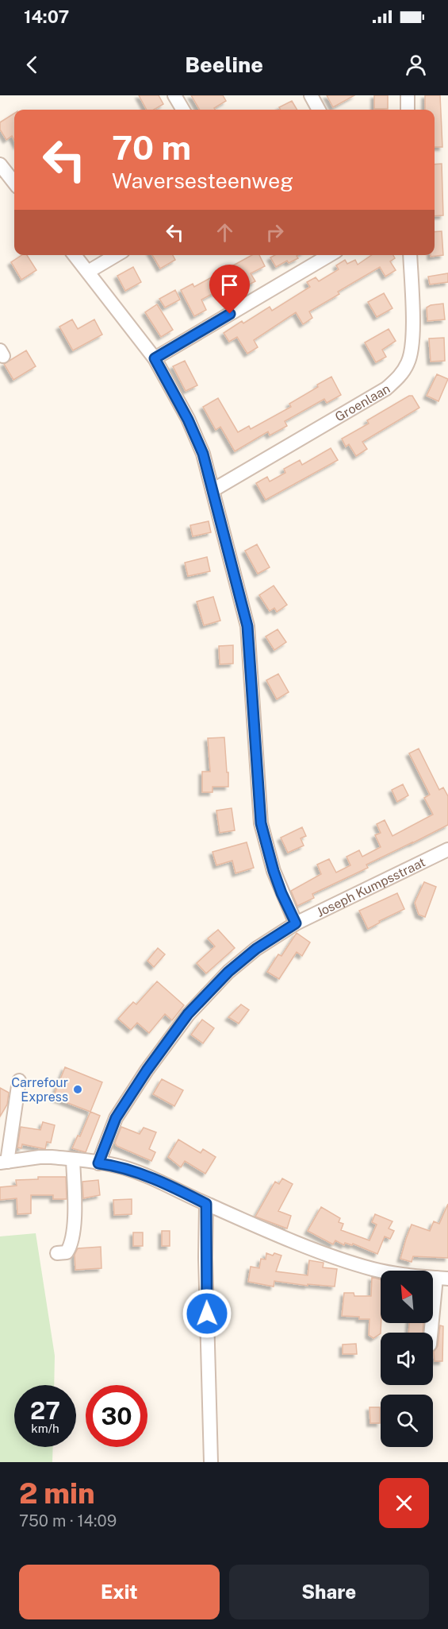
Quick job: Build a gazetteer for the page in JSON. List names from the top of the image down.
{
  "streets": {
    "street": ["Groenlaan", "Joseph Kumpsstraat"]
  },
  "places": ["Carrefour Express"],
  "north": "top left",
  "page": {
    "status": "14:07",
    "header": "Beeline",
    "turn": ["70 m", "Waversesteenweg"],
    "speed": "27 km/h",
    "limit": "30",
    "heading": ["2 min", "750 m · 14:09"],
    "buttons": ["Exit", "Share"]
  }
}
